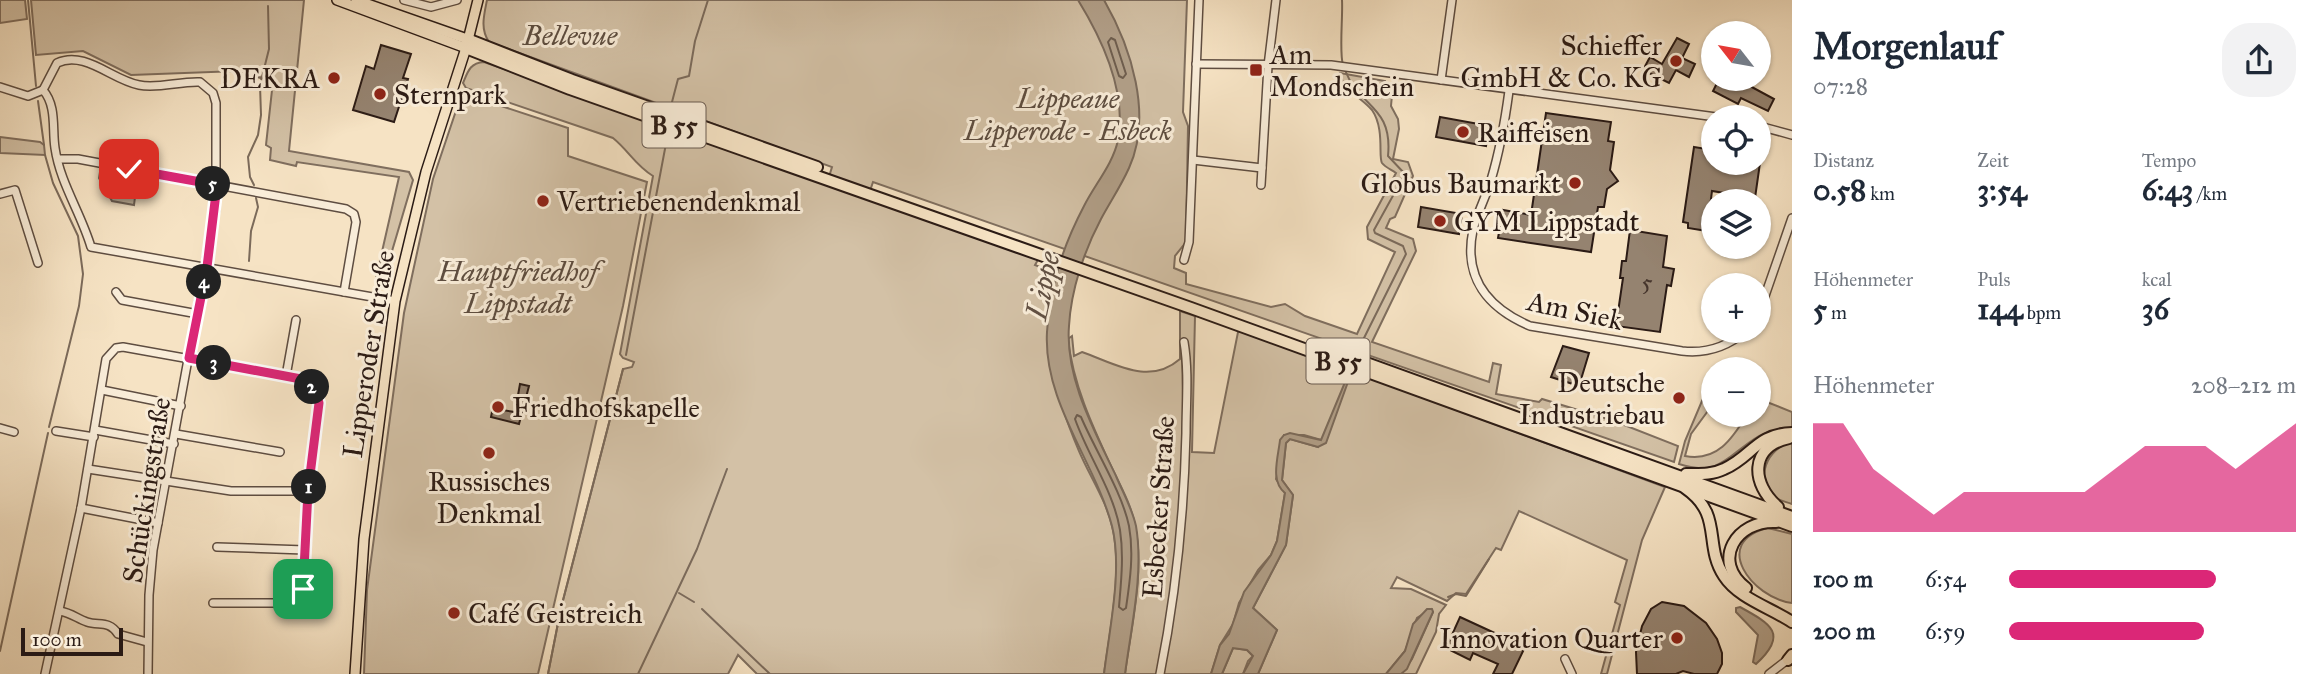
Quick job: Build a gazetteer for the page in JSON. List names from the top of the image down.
{
  "streets": {
    "highway": ["B 55"],
    "main road": ["Lipperoder Straße"],
    "street": ["Am Siek", "Schückingstraße", "Esbecker Straße"]
  },
  "crossings": [
    ["B 55", "Lipperoder Straße"]
  ],
  "water": ["Lippe"],
  "parks": ["Bellevue", "Lippeaue Lipperode - Esbeck", "Hauptfriedhof Lippstadt"],
  "places": {
    "other": [
      "Schieffer GmbH & Co. KG",
      "DEKRA",
      "Sternpark",
      "Raiffeisen",
      "Globus Baumarkt",
      "Vertriebenendenkmal",
      "GYM Lippstadt",
      "Deutsche Industriebau",
      "Friedhofskapelle",
      "Russisches Denkmal",
      "Café Geistreich",
      "Innovation Quarter"
    ],
    "transit": ["Am Mondschein"]
  },
  "house_numbers": ["5"],
  "scale_bar": "100 m",
  "north": "top left",
  "page": {
    "heading": ["Morgenlauf", "07:28"],
    "map_buttons": ["+", "−"],
    "stats": [
      ["Distanz", "0.58 km"],
      ["Zeit", "3:54"],
      ["Tempo", "6:43 /km"],
      ["Höhenmeter", "5 m"],
      ["Puls", "144 bpm"],
      ["kcal", "36"]
    ],
    "pins": [
      "5",
      "4",
      "3",
      "2",
      "1"
    ],
    "chart": ["Höhenmeter", "208–212 m"],
    "list": [
      {
        "name": "100 m",
        "note": "6:54"
      },
      {
        "name": "200 m",
        "note": "6:59"
      }
    ],
    "scale": "100 m"
  }
}
